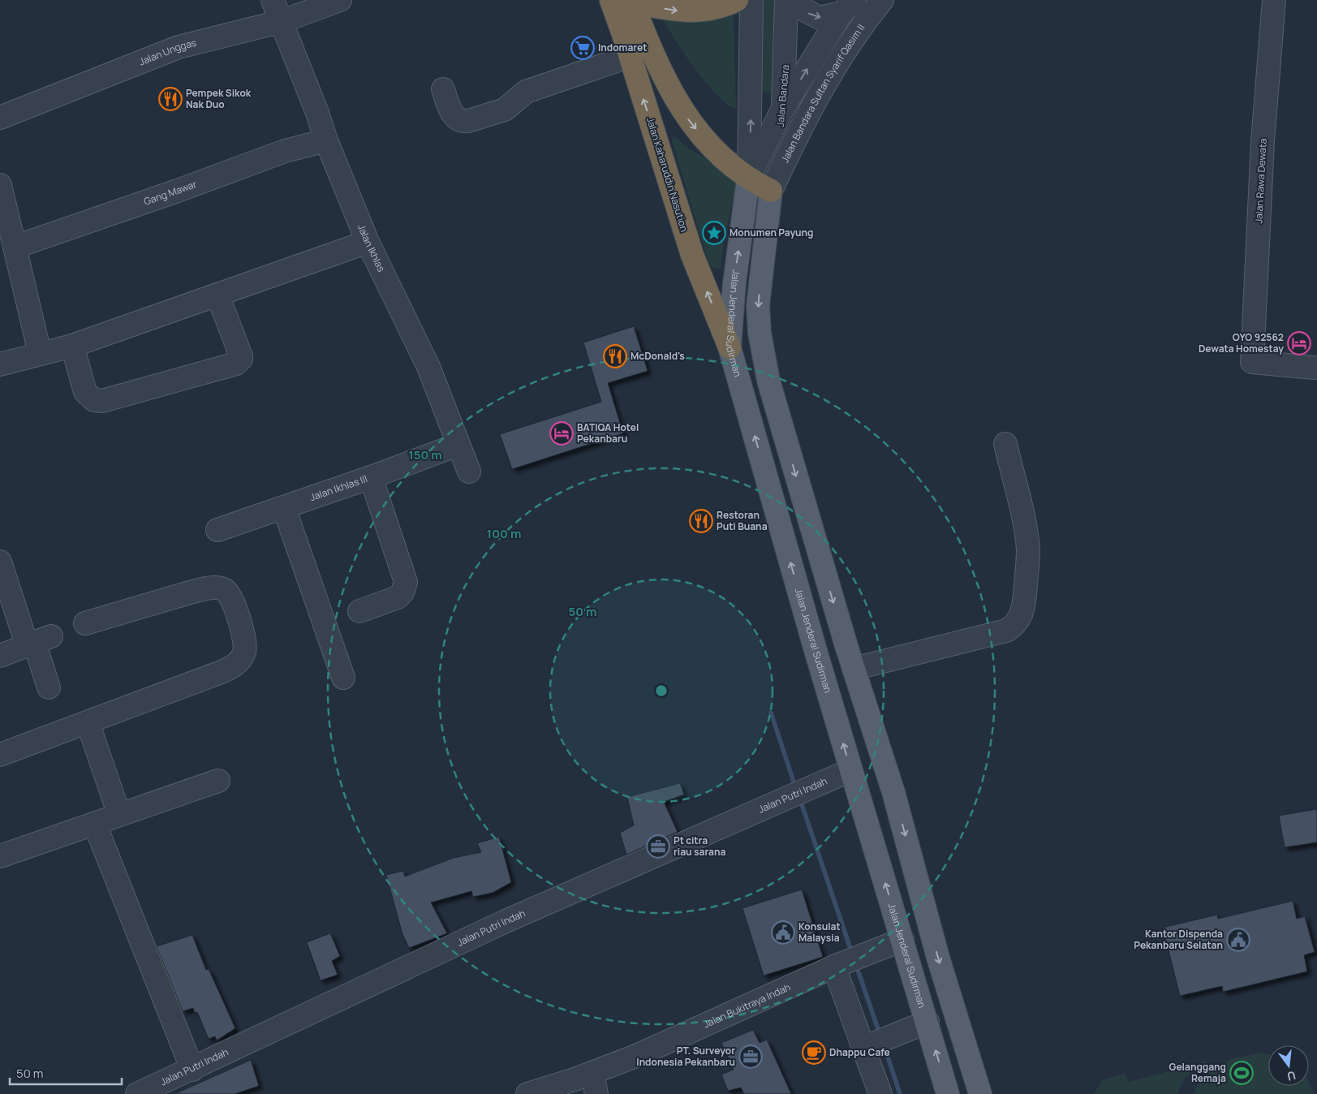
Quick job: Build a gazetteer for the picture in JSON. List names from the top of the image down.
{
  "streets": {
    "highway": ["Jalan Kaharuddin Nasution"],
    "main road": ["Jalan Jenderal Sudirman"],
    "street": [
      "Jalan Unggas",
      "Jalan Bandara Sultan Syarif Qasim II",
      "Jalan Bandara",
      "Jalan Rawa Dewata",
      "Gang Mawar",
      "Jalan Ikhlas",
      "Jalan Ikhlas III",
      "Jalan Putri Indah",
      "Jalan Bukitraya Indah"
    ]
  },
  "crossings": [
    ["Jalan Unggas", "Jalan Ikhlas"],
    ["Jalan Bandara Sultan Syarif Qasim II", "Jalan Bandara"],
    ["Jalan Bandara Sultan Syarif Qasim II", "Jalan Jenderal Sudirman"],
    ["Jalan Bandara", "Jalan Jenderal Sudirman"],
    ["Jalan Kaharuddin Nasution", "Jalan Jenderal Sudirman"],
    ["Gang Mawar", "Jalan Ikhlas"],
    ["Jalan Ikhlas", "Jalan Ikhlas III"],
    ["Jalan Jenderal Sudirman", "Jalan Putri Indah"],
    ["Jalan Jenderal Sudirman", "Jalan Bukitraya Indah"]
  ],
  "places": {
    "supermarket": ["Indomaret"],
    "restaurant": ["Pempek Sikok Nak Duo", "McDonald's", "Restoran Puti Buana"],
    "place": ["Monumen Payung"],
    "hotel": ["OYO 92562 Dewata Homestay", "BATIQA Hotel Pekanbaru"],
    "office": ["Pt citra riau sarana", "PT. Surveyor Indonesia Pekanbaru"],
    "public building": ["Konsulat Malaysia", "Kantor Dispenda Pekanbaru Selatan"],
    "cafe": ["Dhappu Cafe"],
    "sports": ["Gelanggang Remaja"]
  },
  "scale_bar": "50 m",
  "north": "bottom",
  "rings": ["150 m", "100 m", "50 m"]
}
